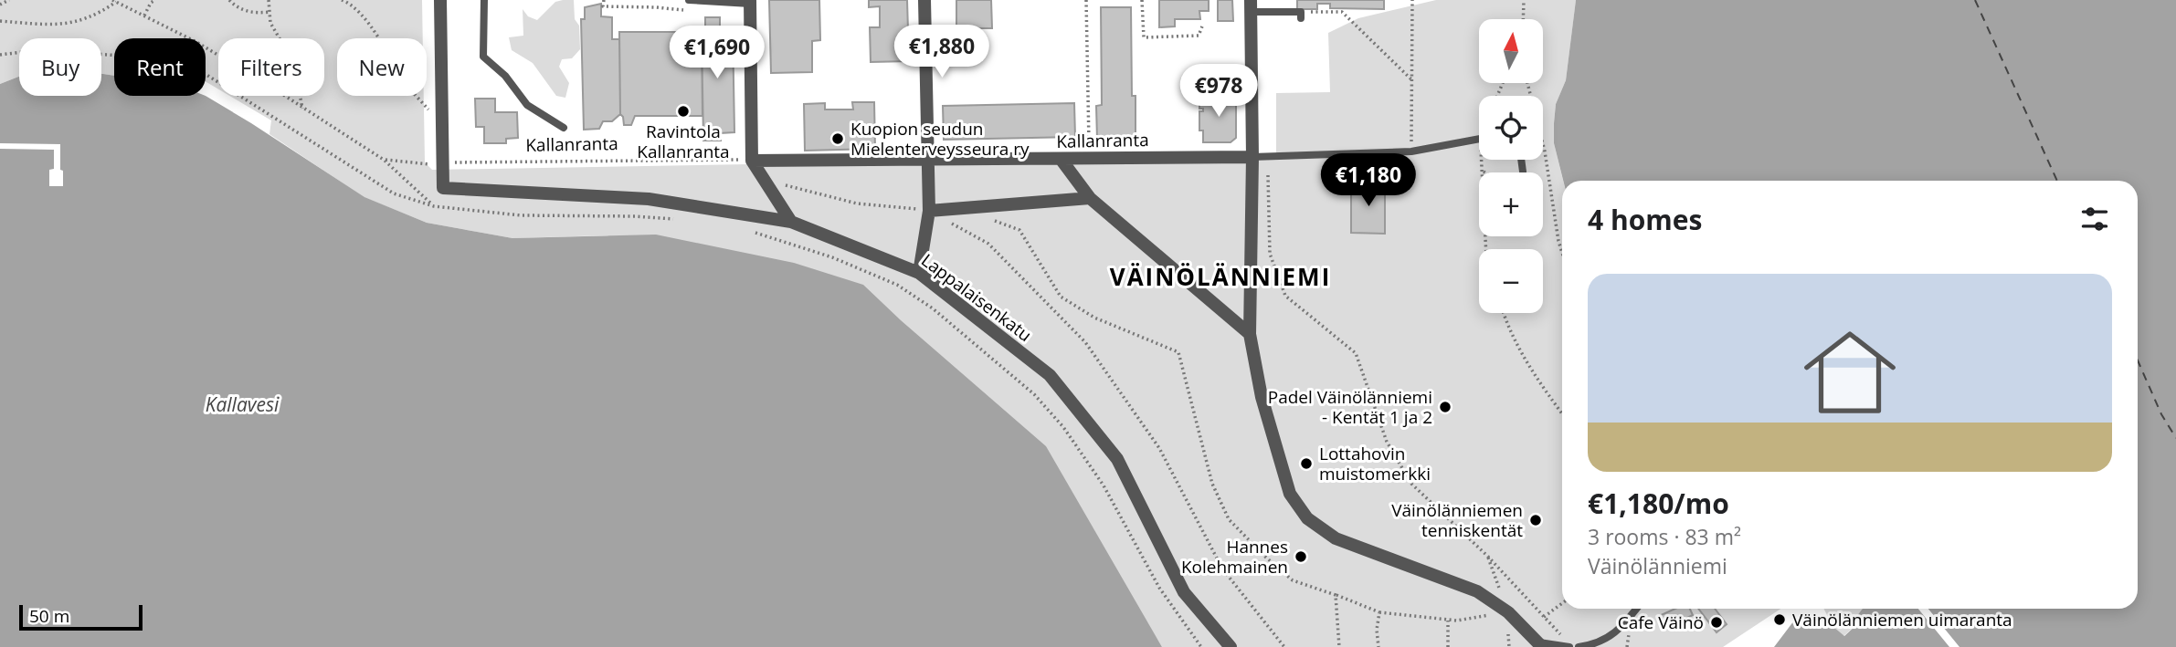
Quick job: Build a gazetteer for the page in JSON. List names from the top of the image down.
{
  "streets": {
    "street": ["Kallanranta", "Lappalaisenkatu"]
  },
  "crossings": [
    ["Kallanranta", "Lappalaisenkatu"]
  ],
  "districts": ["VÄINÖLÄNNIEMI"],
  "water": ["Kallavesi"],
  "places": [
    "Ravintola Kallanranta",
    "Kuopion seudun Mielenterveysseura ry",
    "Padel Väinölänniemi - Kentät 1 ja 2",
    "Lottahovin muistomerkki",
    "Väinölänniemen tenniskentät",
    "Hannes Kolehmainen",
    "Väinölänniemen uimaranta",
    "Cafe Väinö"
  ],
  "scale_bar": "50 m",
  "north": "top",
  "page": {
    "map_buttons": ["+", "−"],
    "price": [
      "€1,880",
      "€1,690",
      "€978",
      "€1,180"
    ],
    "chip": [
      "Buy",
      "Rent",
      "Filters",
      "New"
    ],
    "heading": "4 homes",
    "list": [
      {
        "name": "€1,180/mo",
        "note": "3 rooms · 83 m² · Väinölänniemi"
      }
    ],
    "scale": "50 m"
  }
}
